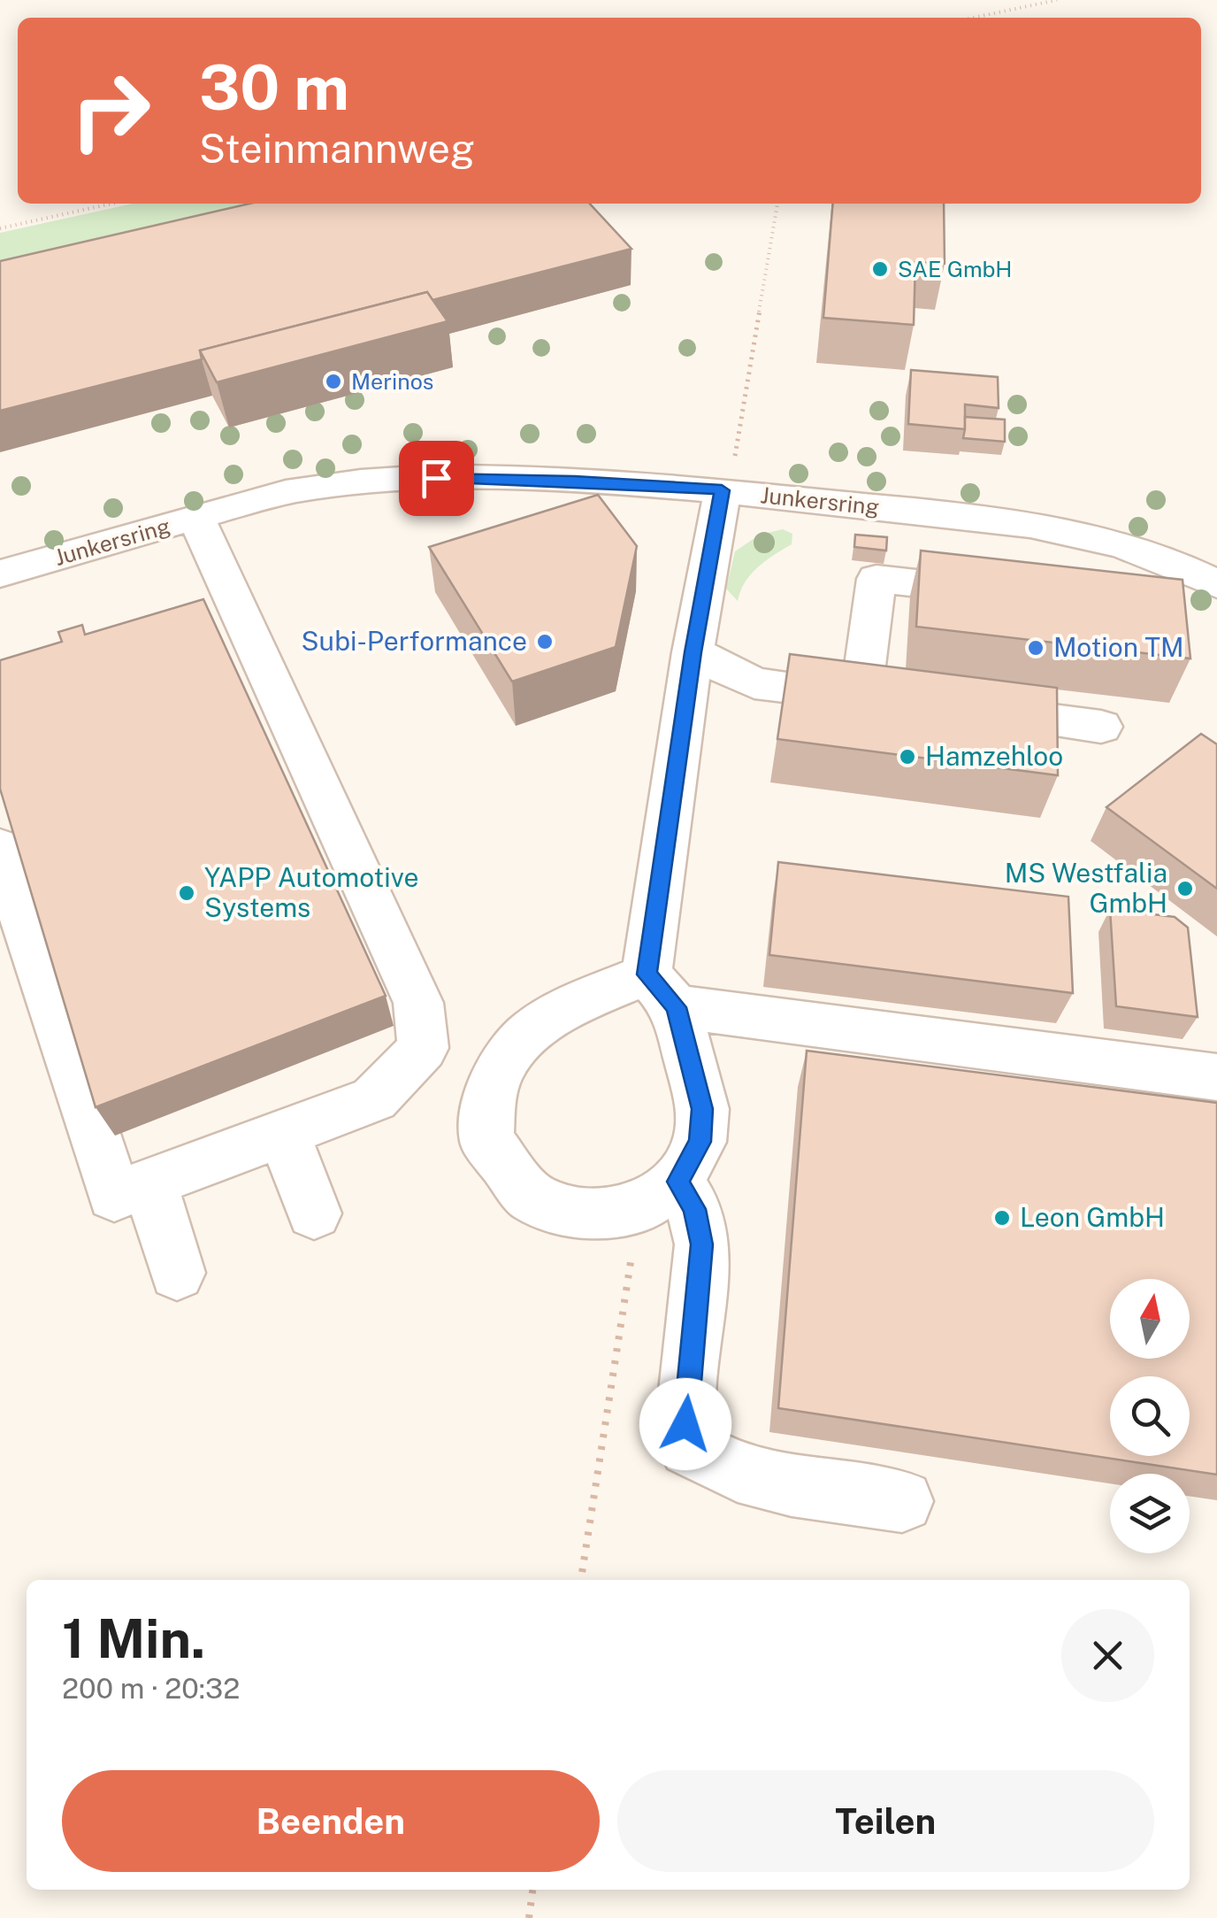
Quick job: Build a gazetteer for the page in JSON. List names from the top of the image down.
{
  "streets": {
    "street": ["Junkersring"]
  },
  "places": [
    "SAE GmbH",
    "Merinos",
    "Subi-Performance",
    "Motion TM",
    "Hamzehloo",
    "MS Westfalia GmbH",
    "YAPP Automotive Systems",
    "Leon GmbH"
  ],
  "north": "top",
  "page": {
    "turn": ["30 m", "Steinmannweg"],
    "heading": ["1 Min.", "200 m · 20:32"],
    "buttons": ["Beenden", "Teilen"]
  }
}
